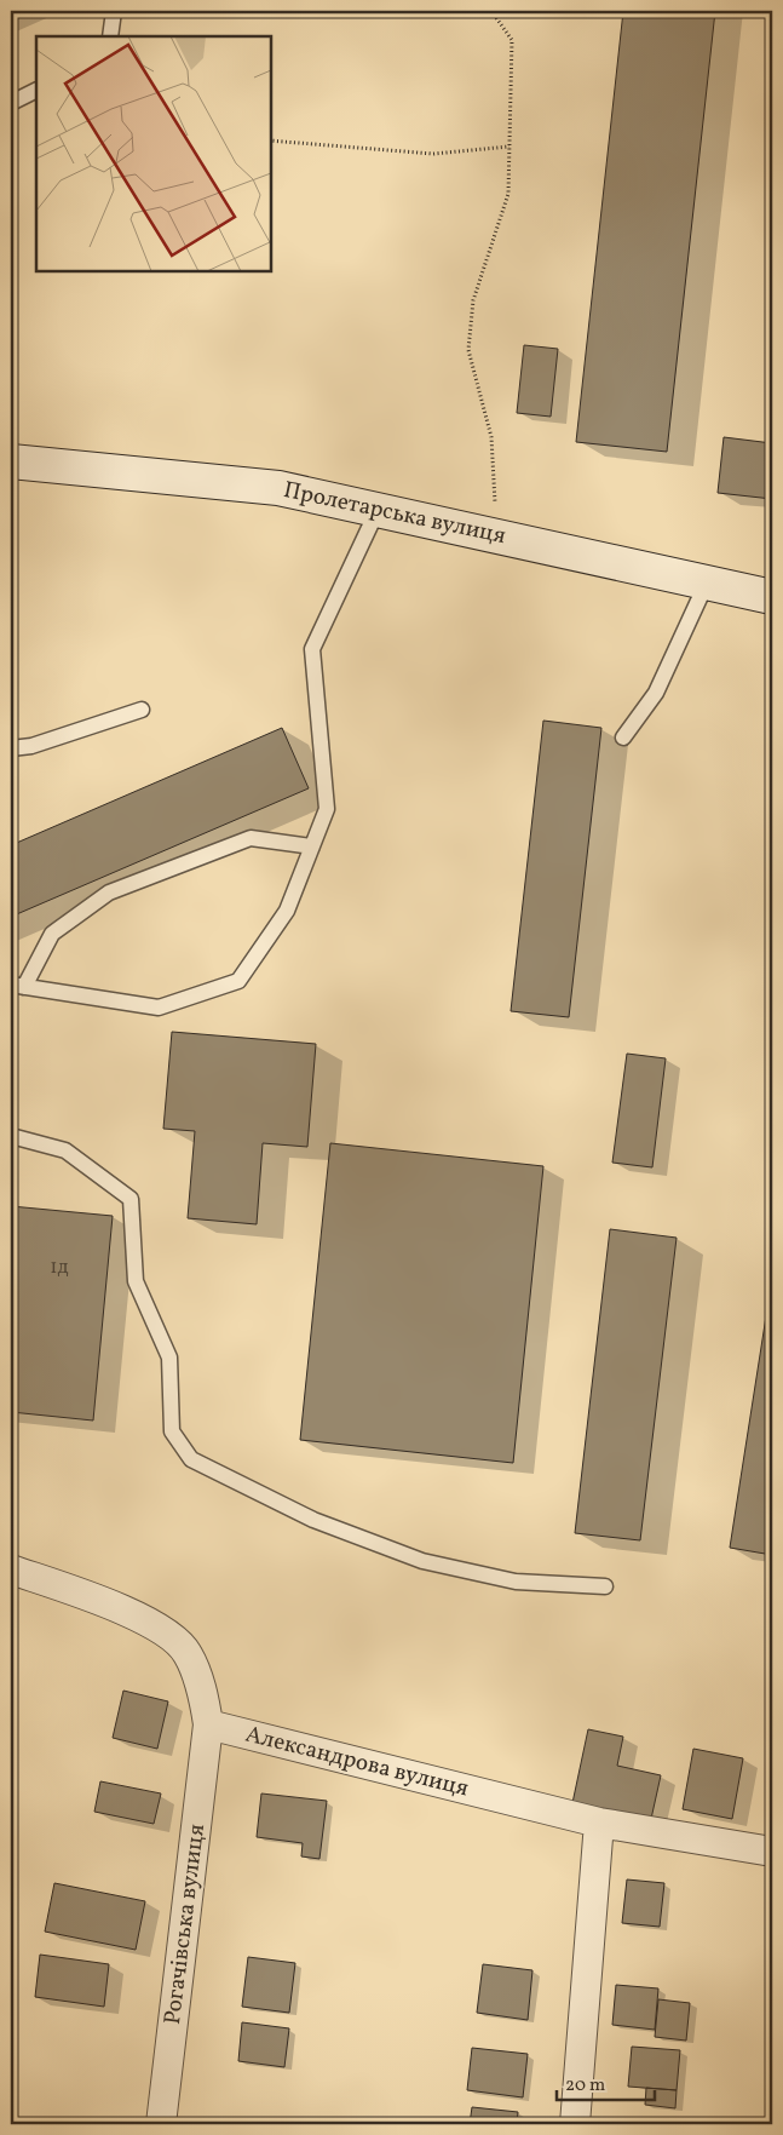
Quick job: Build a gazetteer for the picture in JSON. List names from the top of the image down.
{
  "streets": {
    "street": ["Пролетарська вулиця", "Александрова вулиця", "Рогачівська вулиця"]
  },
  "crossings": [
    ["Александрова вулиця", "Рогачівська вулиця"]
  ],
  "house_numbers": ["1д"],
  "scale_bar": "20 m"
}
